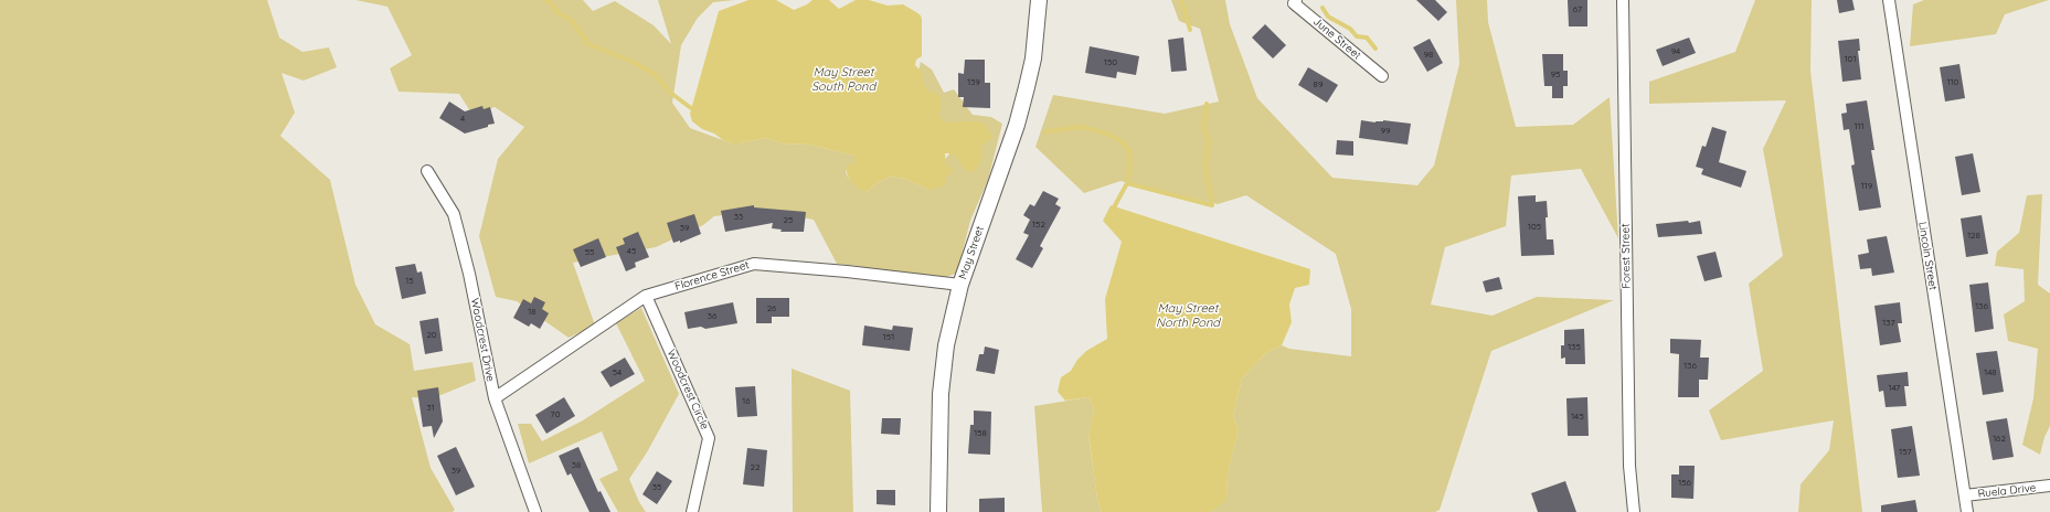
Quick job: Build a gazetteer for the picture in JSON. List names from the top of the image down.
{
  "streets": {
    "street": [
      "June Street",
      "May Street",
      "Forest Street",
      "Lincoln Street",
      "Florence Street",
      "Woodcrest Drive",
      "Woodcrest Circle",
      "Ruela Drive"
    ]
  },
  "crossings": [
    ["May Street", "Florence Street"],
    ["Lincoln Street", "Ruela Drive"],
    ["Florence Street", "Woodcrest Drive"],
    ["Florence Street", "Woodcrest Circle"]
  ],
  "water": ["May Street South Pond", "May Street North Pond"],
  "house_numbers": [
    "67",
    "94",
    "98",
    "101",
    "150",
    "95",
    "139",
    "110",
    "89",
    "4",
    "111",
    "99",
    "119",
    "33",
    "25",
    "152",
    "105",
    "39",
    "128",
    "45",
    "55",
    "15",
    "136",
    "26",
    "18",
    "36",
    "137",
    "20",
    "151",
    "135",
    "136",
    "54",
    "148",
    "147",
    "16",
    "31",
    "70",
    "145",
    "158",
    "162",
    "157",
    "38",
    "22",
    "39",
    "156",
    "35"
  ]
}
